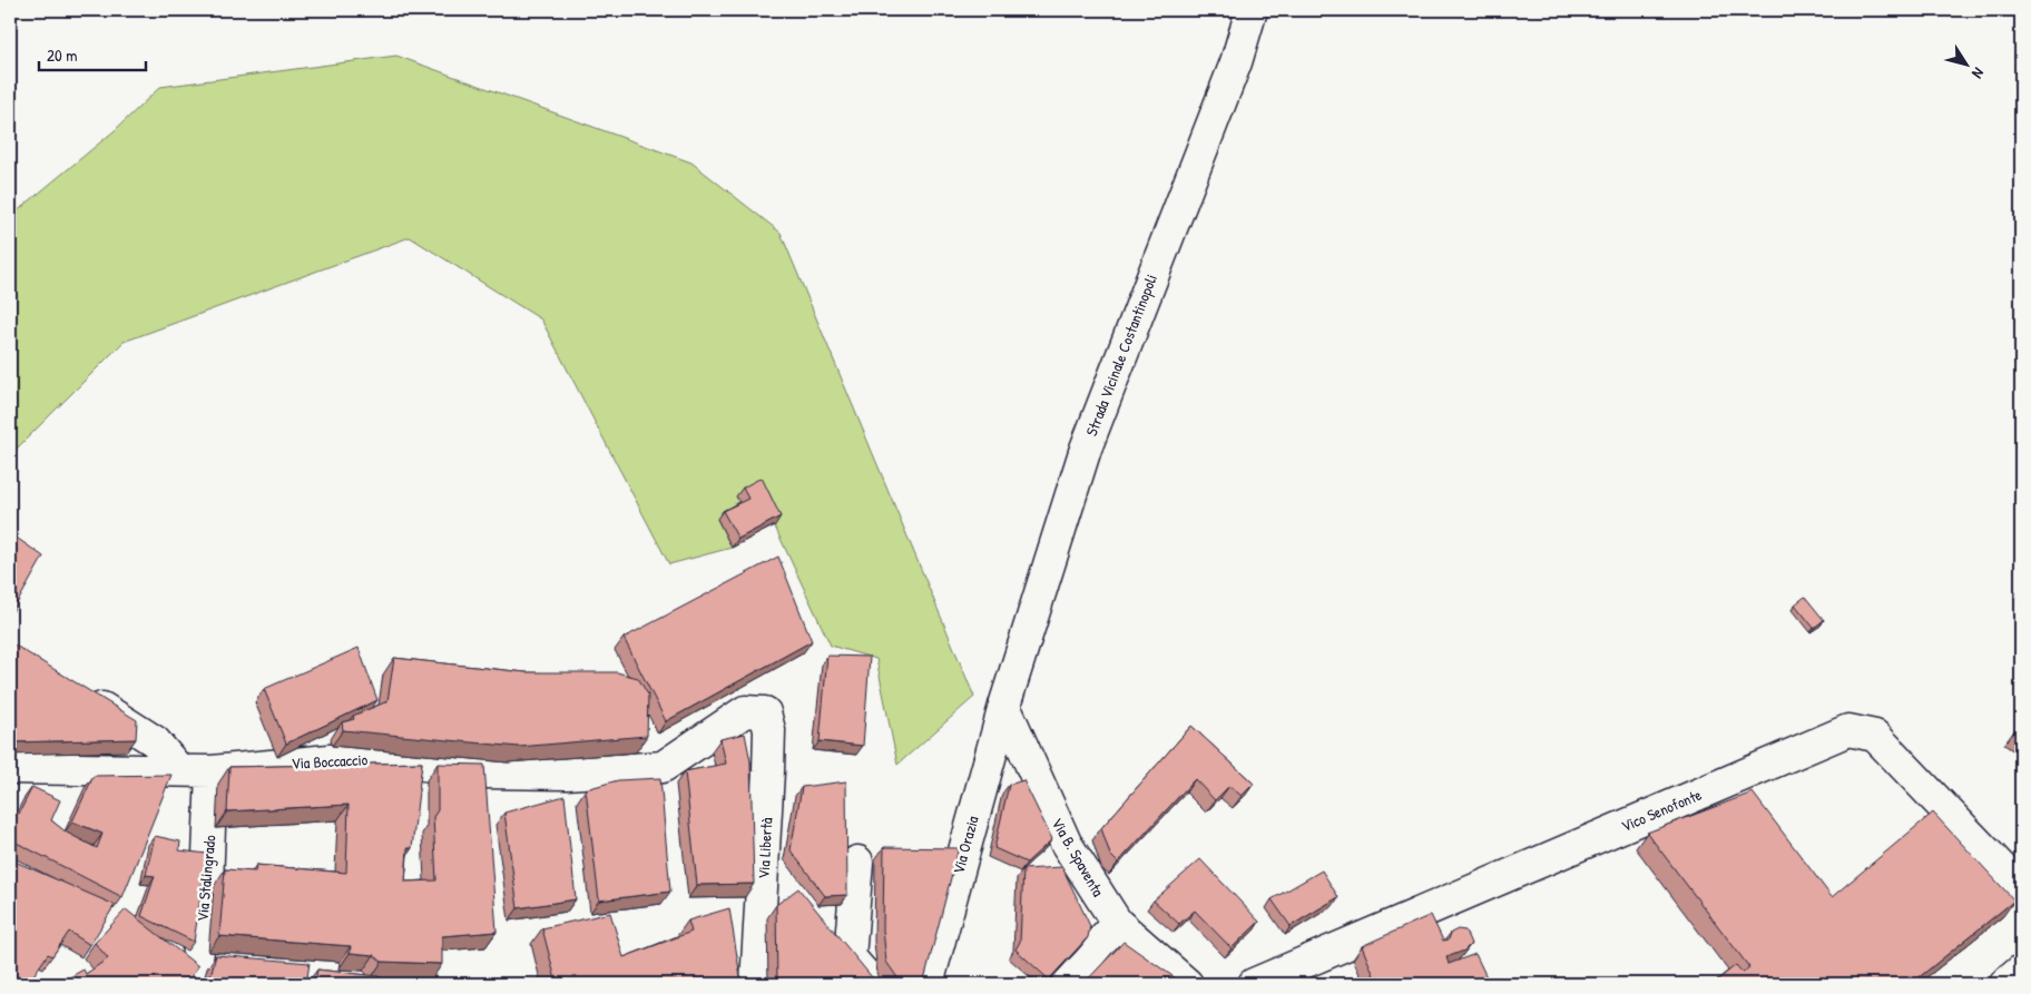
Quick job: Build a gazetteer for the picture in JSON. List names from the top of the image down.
{
  "streets": {
    "street": [
      "Strada Vicinale Costantinopoli",
      "Via Boccaccio",
      "Vico Senofonte",
      "Via Orazia",
      "Via Libertà",
      "Via B. Spaventa",
      "Via Stalingrado"
    ]
  },
  "crossings": [
    ["Strada Vicinale Costantinopoli", "Via Orazia"],
    ["Strada Vicinale Costantinopoli", "Via B. Spaventa"],
    ["Via Boccaccio", "Via Libertà"],
    ["Via Boccaccio", "Via Stalingrado"],
    ["Via Orazia", "Via B. Spaventa"]
  ],
  "scale_bar": "20 m",
  "north": "bottom right"
}
